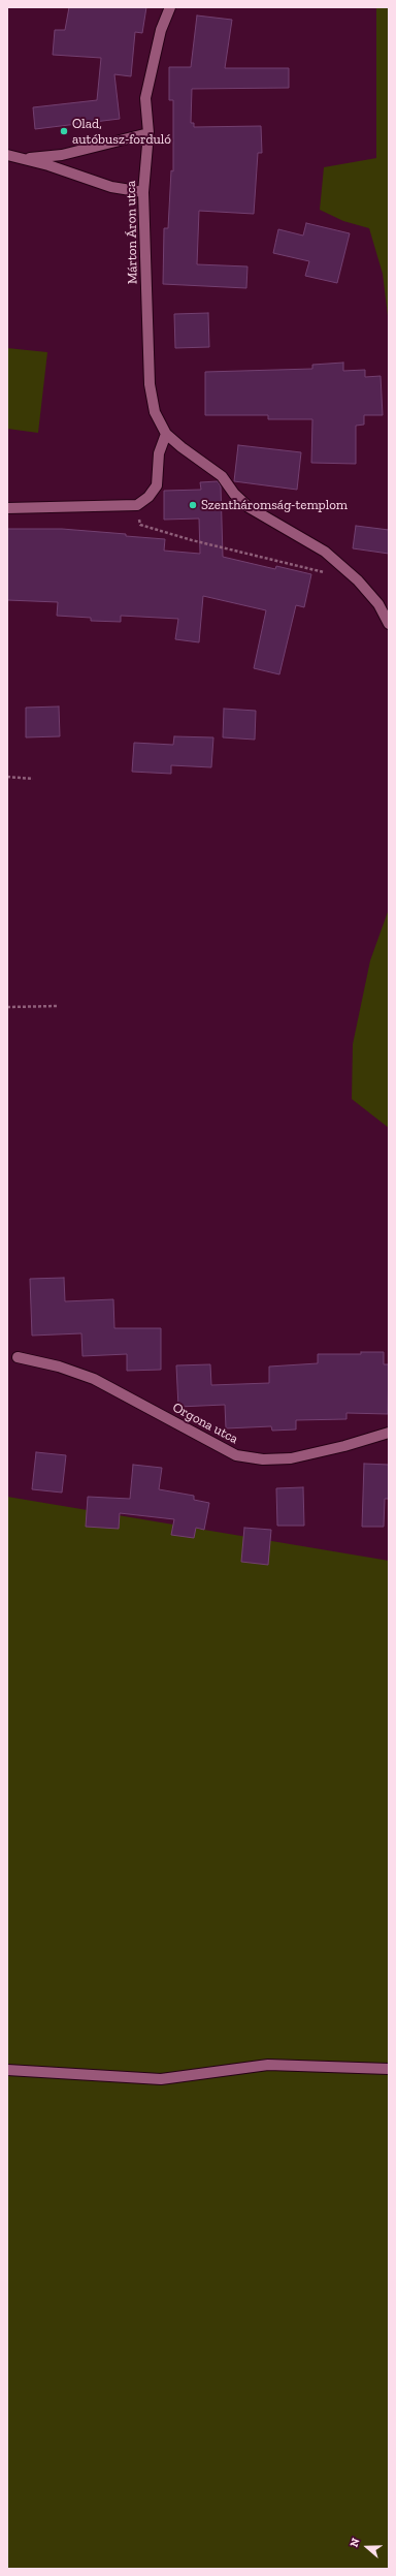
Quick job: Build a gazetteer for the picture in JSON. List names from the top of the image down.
{
  "streets": {
    "street": ["Márton Áron utca", "Orgona utca"]
  },
  "places": ["Olad, autóbusz-forduló", "Szentháromság-templom"],
  "north": "left"
}
